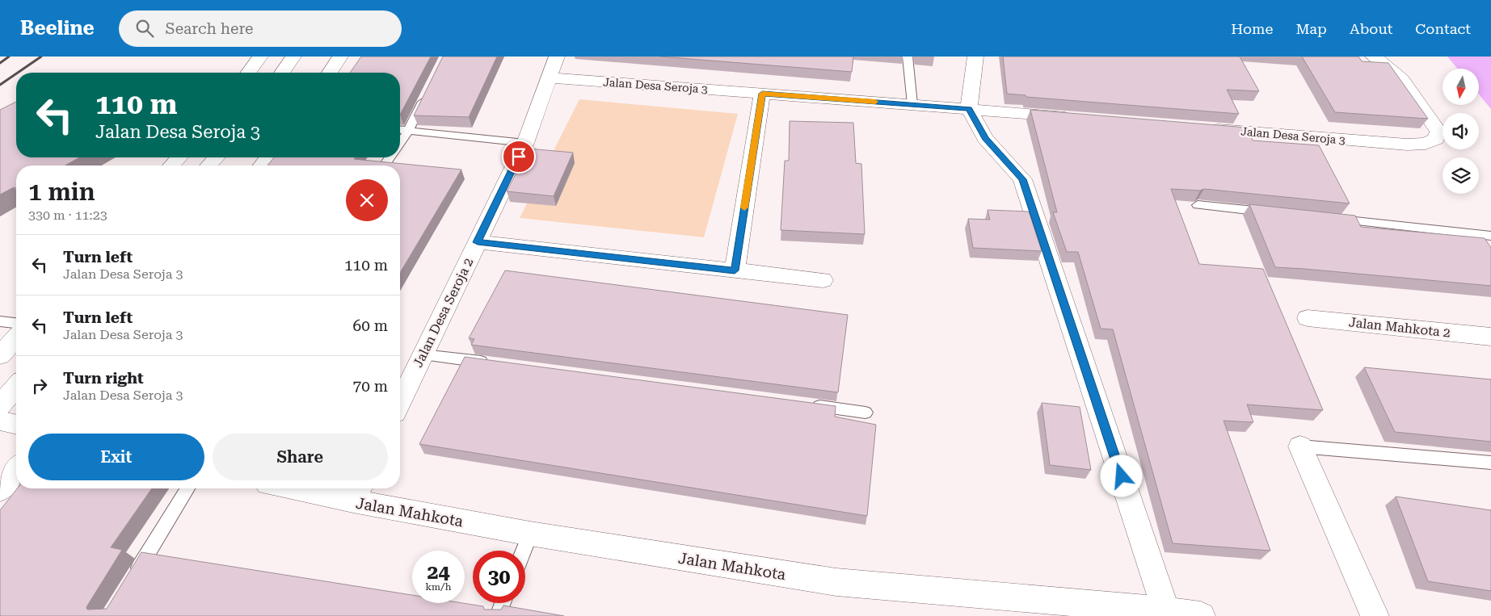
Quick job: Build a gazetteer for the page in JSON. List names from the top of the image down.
{
  "streets": {
    "street": [
      "Jalan Desa Seroja 3",
      "Jalan Desa Seroja 2",
      "Jalan Mahkota 2",
      "Jalan Mahkota"
    ]
  },
  "crossings": [
    ["Jalan Desa Seroja 3", "Jalan Desa Seroja 2"]
  ],
  "north": "bottom",
  "page": {
    "header": "Beeline",
    "search": "Search here",
    "nav": [
      "Home",
      "Map",
      "About",
      "Contact"
    ],
    "turn": ["110 m", "Jalan Desa Seroja 3"],
    "heading": ["1 min", "330 m · 11:23"],
    "list": [
      {
        "name": "Turn left",
        "note": "Jalan Desa Seroja 3",
        "value": "110 m"
      },
      {
        "name": "Turn left",
        "note": "Jalan Desa Seroja 3",
        "value": "60 m"
      },
      {
        "name": "Turn right",
        "note": "Jalan Desa Seroja 3",
        "value": "70 m"
      }
    ],
    "buttons": ["Exit", "Share"],
    "speed": "24 km/h",
    "limit": "30"
  }
}
